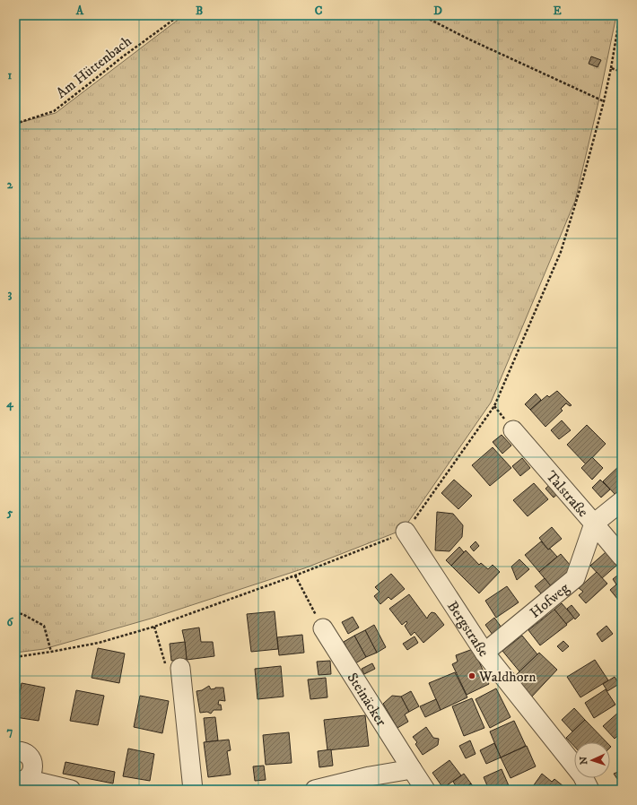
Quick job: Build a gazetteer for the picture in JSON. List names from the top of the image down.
{
  "streets": {
    "street": [
      "Talstraße",
      "Hofweg",
      "Bergstraße",
      "Steinäcker"
    ],
    "path": ["Am Hüttenbach"]
  },
  "crossings": [
    ["Talstraße", "Hofweg"],
    ["Hofweg", "Bergstraße"]
  ],
  "places": ["Waldhorn"],
  "north": "left",
  "grid": {
    "columns": [
      "A",
      "B",
      "C",
      "D",
      "E"
    ],
    "rows": [
      "1",
      "2",
      "3",
      "4",
      "5",
      "6",
      "7"
    ]
  }
}
